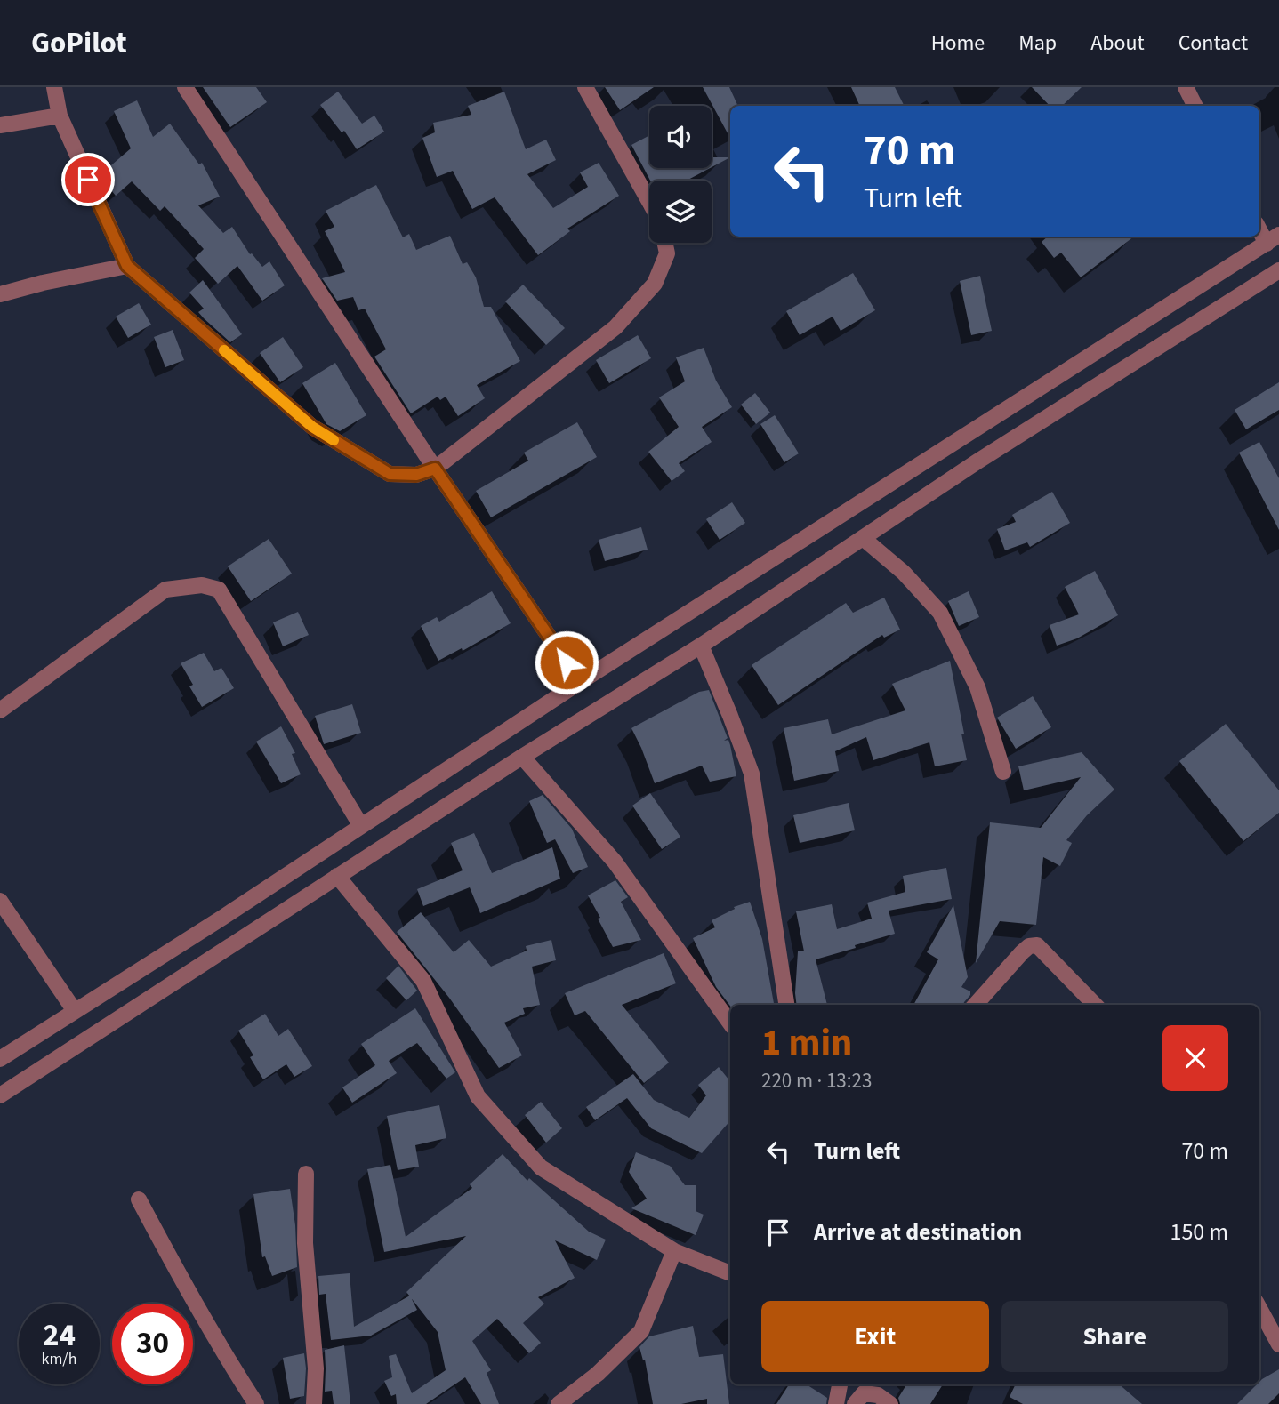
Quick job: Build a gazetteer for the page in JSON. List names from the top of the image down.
{
  "page": {
    "header": "GoPilot",
    "nav": [
      "Home",
      "Map",
      "About",
      "Contact"
    ],
    "turn": ["70 m", "Turn left"],
    "heading": ["1 min", "220 m · 13:23"],
    "list": [
      {
        "name": "Turn left",
        "value": "70 m"
      },
      {
        "name": "Arrive at destination",
        "value": "150 m"
      }
    ],
    "buttons": ["Exit", "Share"],
    "speed": "24 km/h",
    "limit": "30"
  }
}
